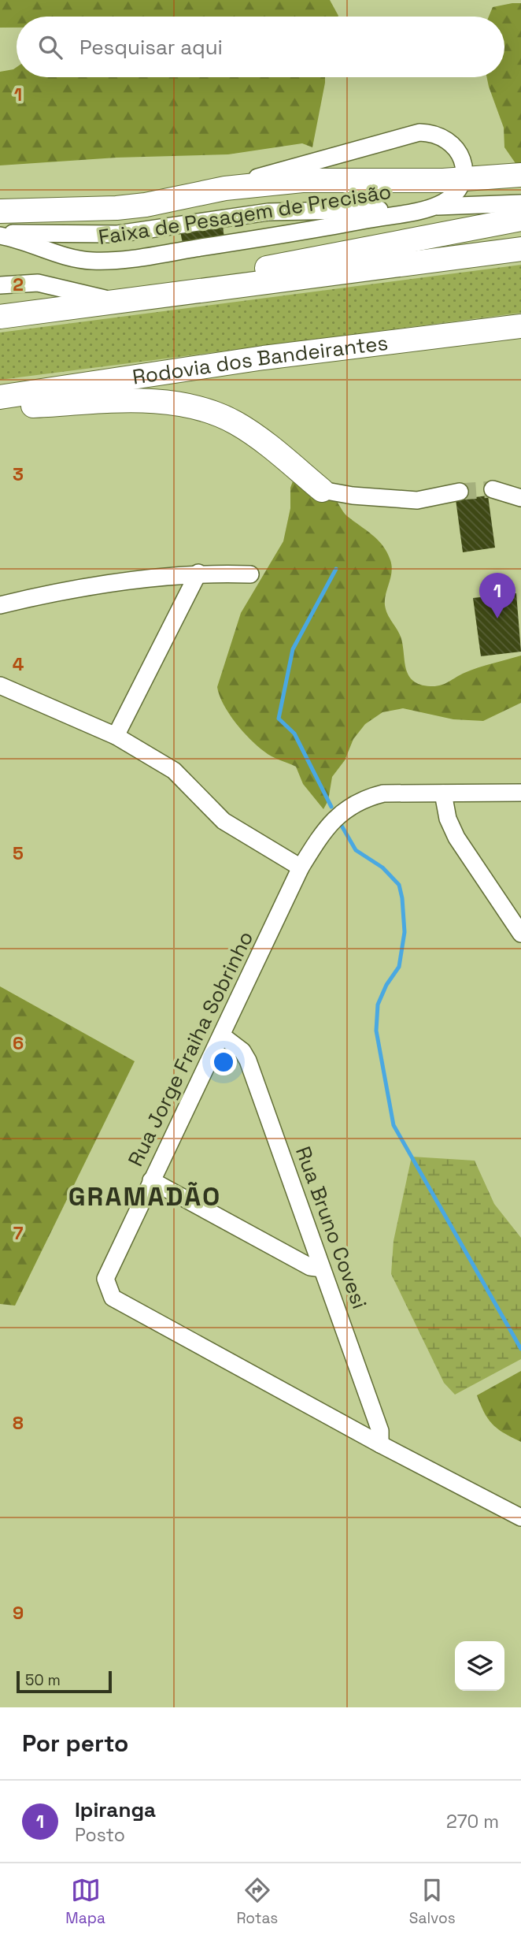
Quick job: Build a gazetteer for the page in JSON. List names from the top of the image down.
{
  "streets": {
    "highway": ["Rodovia dos Bandeirantes"],
    "street": ["Faixa de Pesagem de Precisão", "Rua Jorge Fraiha Sobrinho", "Rua Bruno Covesi"]
  },
  "crossings": [
    ["Rua Jorge Fraiha Sobrinho", "Rua Bruno Covesi"]
  ],
  "districts": ["GRAMADÃO"],
  "scale_bar": "50 m",
  "page": {
    "search": "Pesquisar aqui",
    "pins": "1",
    "scale": "50 m",
    "heading": "Por perto",
    "list": [
      {
        "mark": "1",
        "name": "Ipiranga",
        "note": "Posto",
        "value": "270 m"
      }
    ],
    "nav": ["Mapa", "Rotas", "Salvos"]
  },
  "grid": {
    "rows": [
      "1",
      "2",
      "3",
      "4",
      "5",
      "6",
      "7",
      "8",
      "9"
    ]
  }
}
